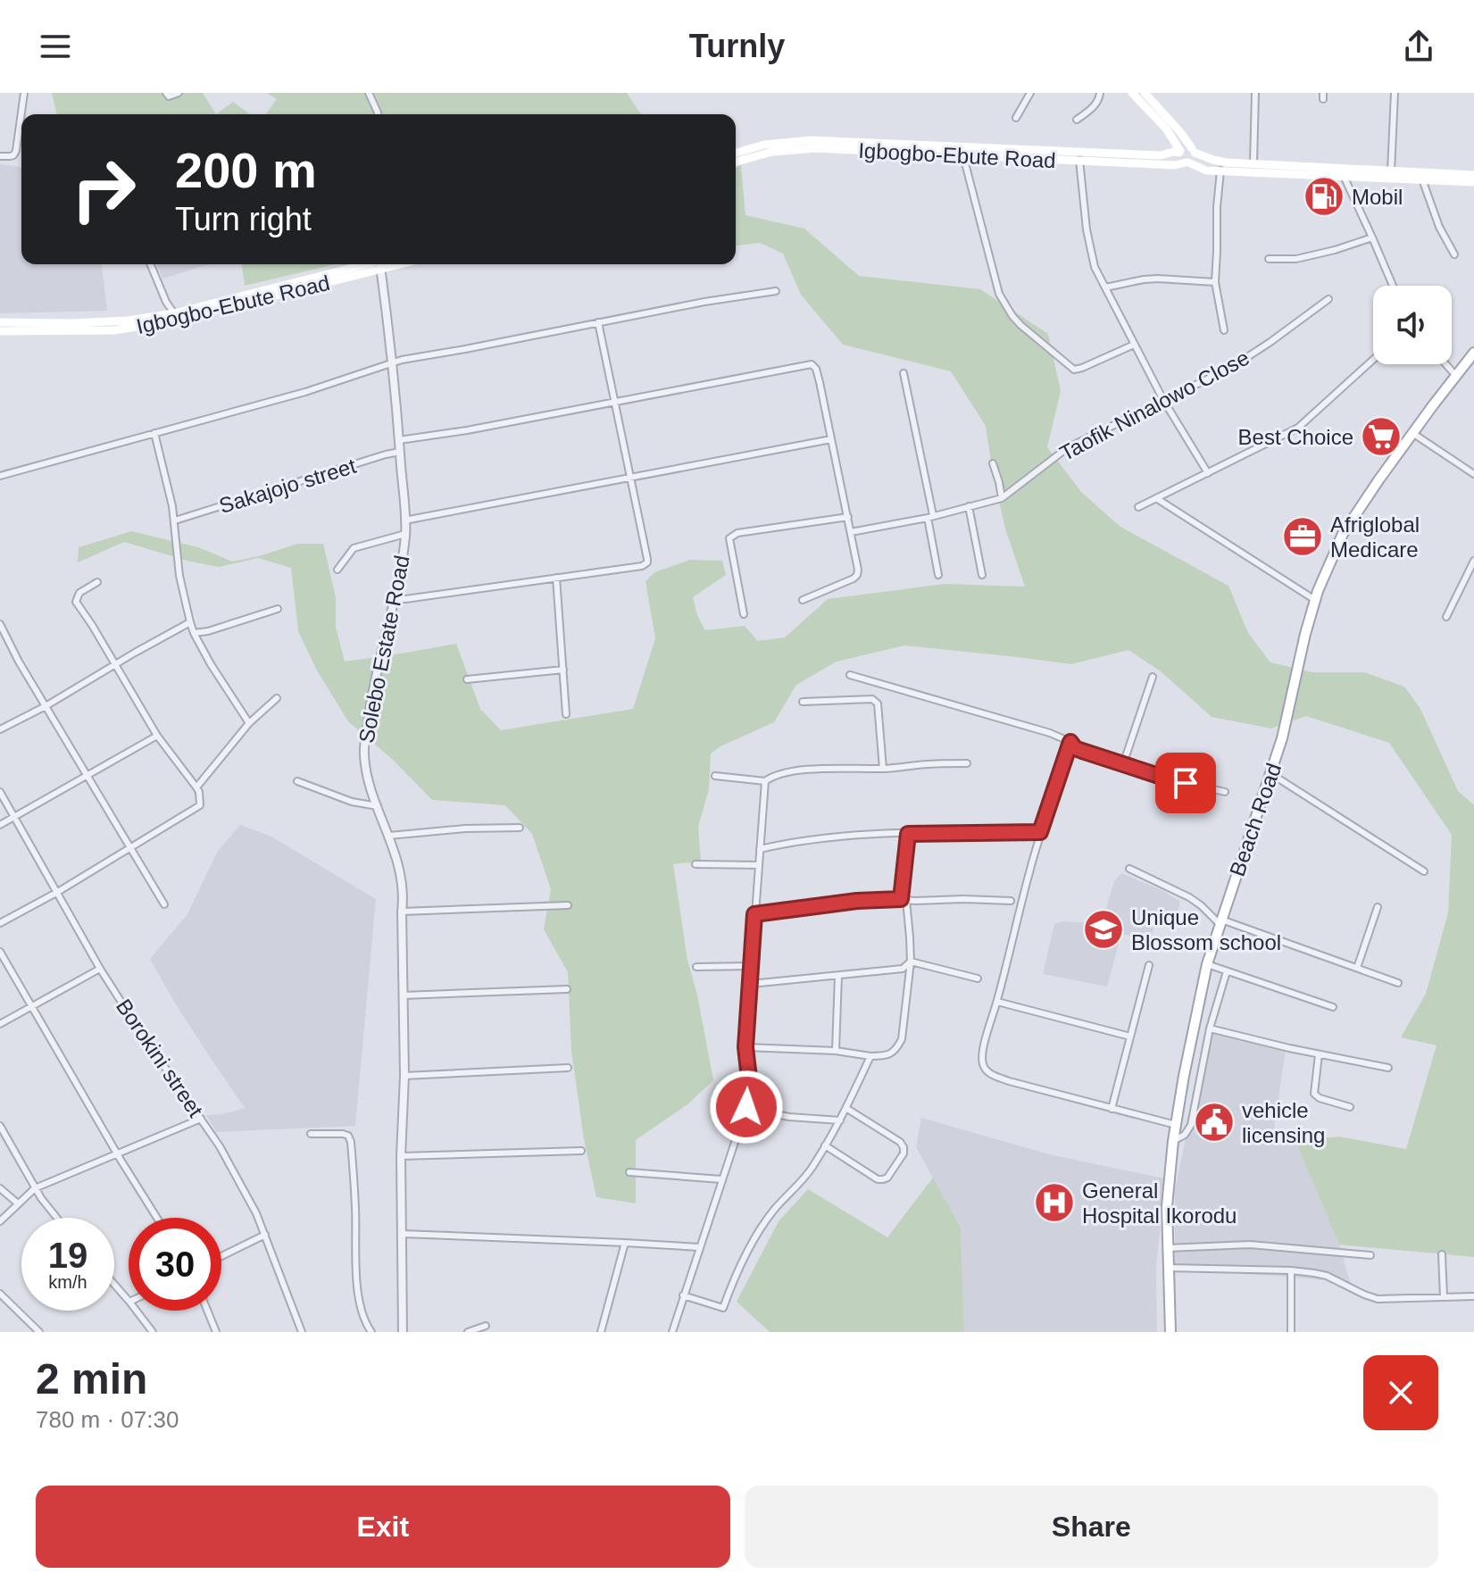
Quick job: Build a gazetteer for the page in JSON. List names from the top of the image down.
{
  "streets": {
    "main road": ["Igbogbo-Ebute Road", "Beach Road"],
    "street": [
      "Taofik Ninalowo Close",
      "Sakajojo street",
      "Solebo Estate Road",
      "Borokini street"
    ]
  },
  "crossings": [
    ["Sakajojo street", "Solebo Estate Road"]
  ],
  "places": {
    "fuel station": ["Mobil"],
    "supermarket": ["Best Choice"],
    "office": ["Afriglobal Medicare"],
    "school or university": ["Unique Blossom school"],
    "public building": ["vehicle licensing"],
    "hospital": ["General Hospital Ikorodu"]
  },
  "page": {
    "header": "Turnly",
    "turn": ["200 m", "Turn right"],
    "speed": "19 km/h",
    "limit": "30",
    "heading": ["2 min", "780 m · 07:30"],
    "buttons": ["Exit", "Share"]
  }
}
